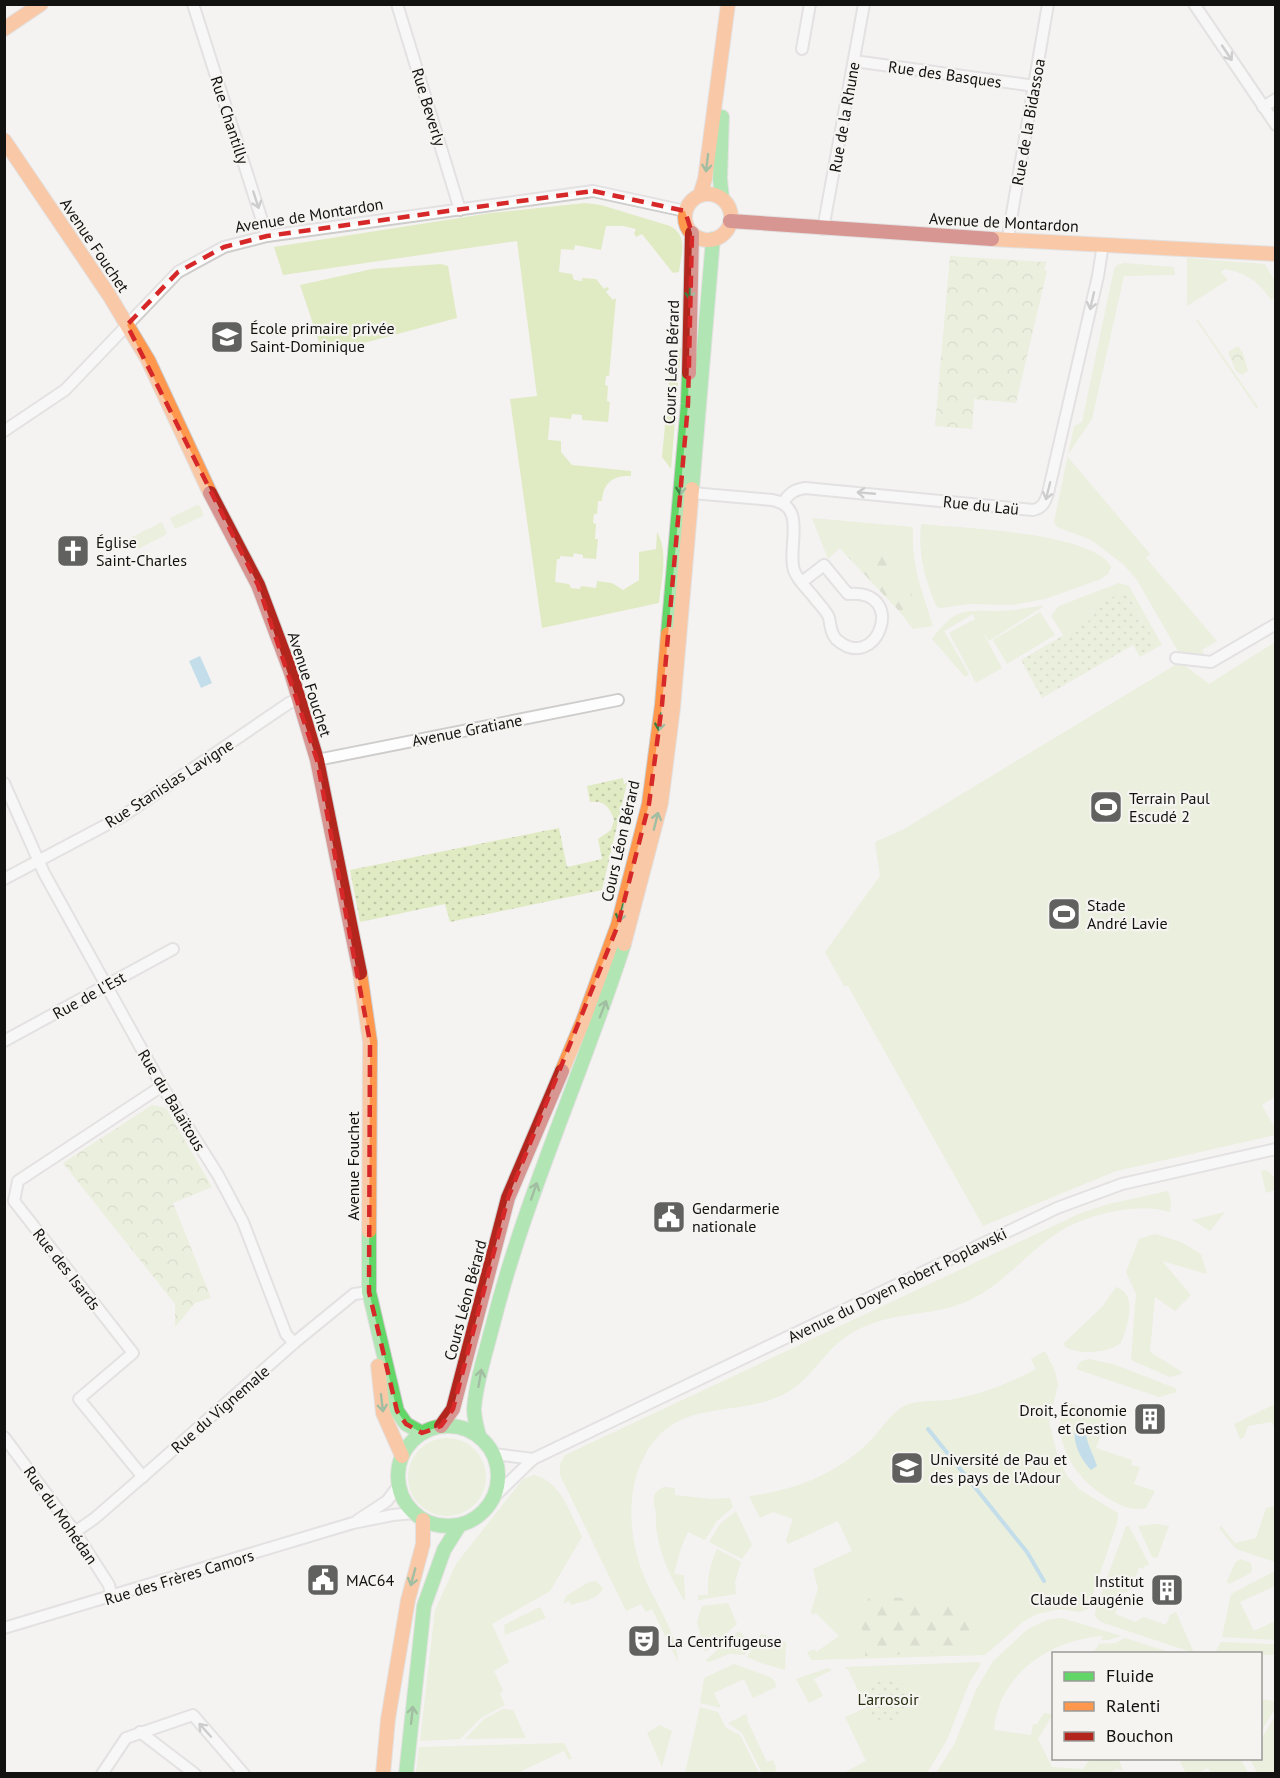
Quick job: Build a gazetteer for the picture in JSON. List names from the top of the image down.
{
  "streets": {
    "main road": ["Avenue de Montardon", "Avenue Fouchet", "Cours Léon Bérard"],
    "street": [
      "Rue des Basques",
      "Rue Beverly",
      "Rue de la Rhune",
      "Rue Chantilly",
      "Rue de la Bidassoa",
      "Rue du Laü",
      "Avenue Gratiane",
      "Rue Stanislas Lavigne",
      "Rue de l'Est",
      "Rue du Balaïtous",
      "Rue des Isards",
      "Avenue du Doyen Robert Poplawski",
      "Rue du Vignemale",
      "Rue du Mohédan",
      "Rue des Frères Camors"
    ]
  },
  "crossings": [
    ["Rue des Basques", "Rue de la Rhune"],
    ["Rue des Basques", "Rue de la Bidassoa"],
    ["Rue Beverly", "Avenue de Montardon"],
    ["Rue de la Rhune", "Avenue de Montardon"],
    ["Rue Chantilly", "Avenue de Montardon"],
    ["Rue de la Bidassoa", "Avenue de Montardon"],
    ["Avenue de Montardon", "Avenue Fouchet"],
    ["Avenue de Montardon", "Cours Léon Bérard"],
    ["Avenue de Montardon", "Rue du Laü"],
    ["Avenue Fouchet", "Cours Léon Bérard"],
    ["Avenue Fouchet", "Avenue Gratiane"],
    ["Avenue Fouchet", "Rue Stanislas Lavigne"],
    ["Avenue Fouchet", "Avenue du Doyen Robert Poplawski"],
    ["Avenue Fouchet", "Rue du Vignemale"],
    ["Avenue Fouchet", "Rue des Frères Camors"],
    ["Cours Léon Bérard", "Avenue du Doyen Robert Poplawski"],
    ["Cours Léon Bérard", "Rue des Frères Camors"],
    ["Rue Stanislas Lavigne", "Rue du Balaïtous"],
    ["Rue de l'Est", "Rue du Balaïtous"],
    ["Rue du Balaïtous", "Rue des Isards"],
    ["Rue du Balaïtous", "Rue du Vignemale"],
    ["Rue des Isards", "Rue du Vignemale"],
    ["Avenue du Doyen Robert Poplawski", "Rue des Frères Camors"],
    ["Rue du Vignemale", "Rue du Mohédan"],
    ["Rue du Mohédan", "Rue des Frères Camors"]
  ],
  "one_way": ["Rue Chantilly"],
  "parks": ["L'arrosoir"],
  "places": {
    "school or university": ["École primaire privée Saint-Dominique", "Université de Pau et des pays de l'Adour"],
    "church": ["Église Saint-Charles"],
    "sports": ["Terrain Paul Escudé 2", "Stade André Lavie"],
    "public building": ["Gendarmerie nationale", "MAC64"],
    "building": ["Droit, Économie et Gestion", "Institut Claude Laugénie"],
    "theatre": ["La Centrifugeuse"]
  },
  "legend": ["Fluide", "Ralenti", "Bouchon"]
}
